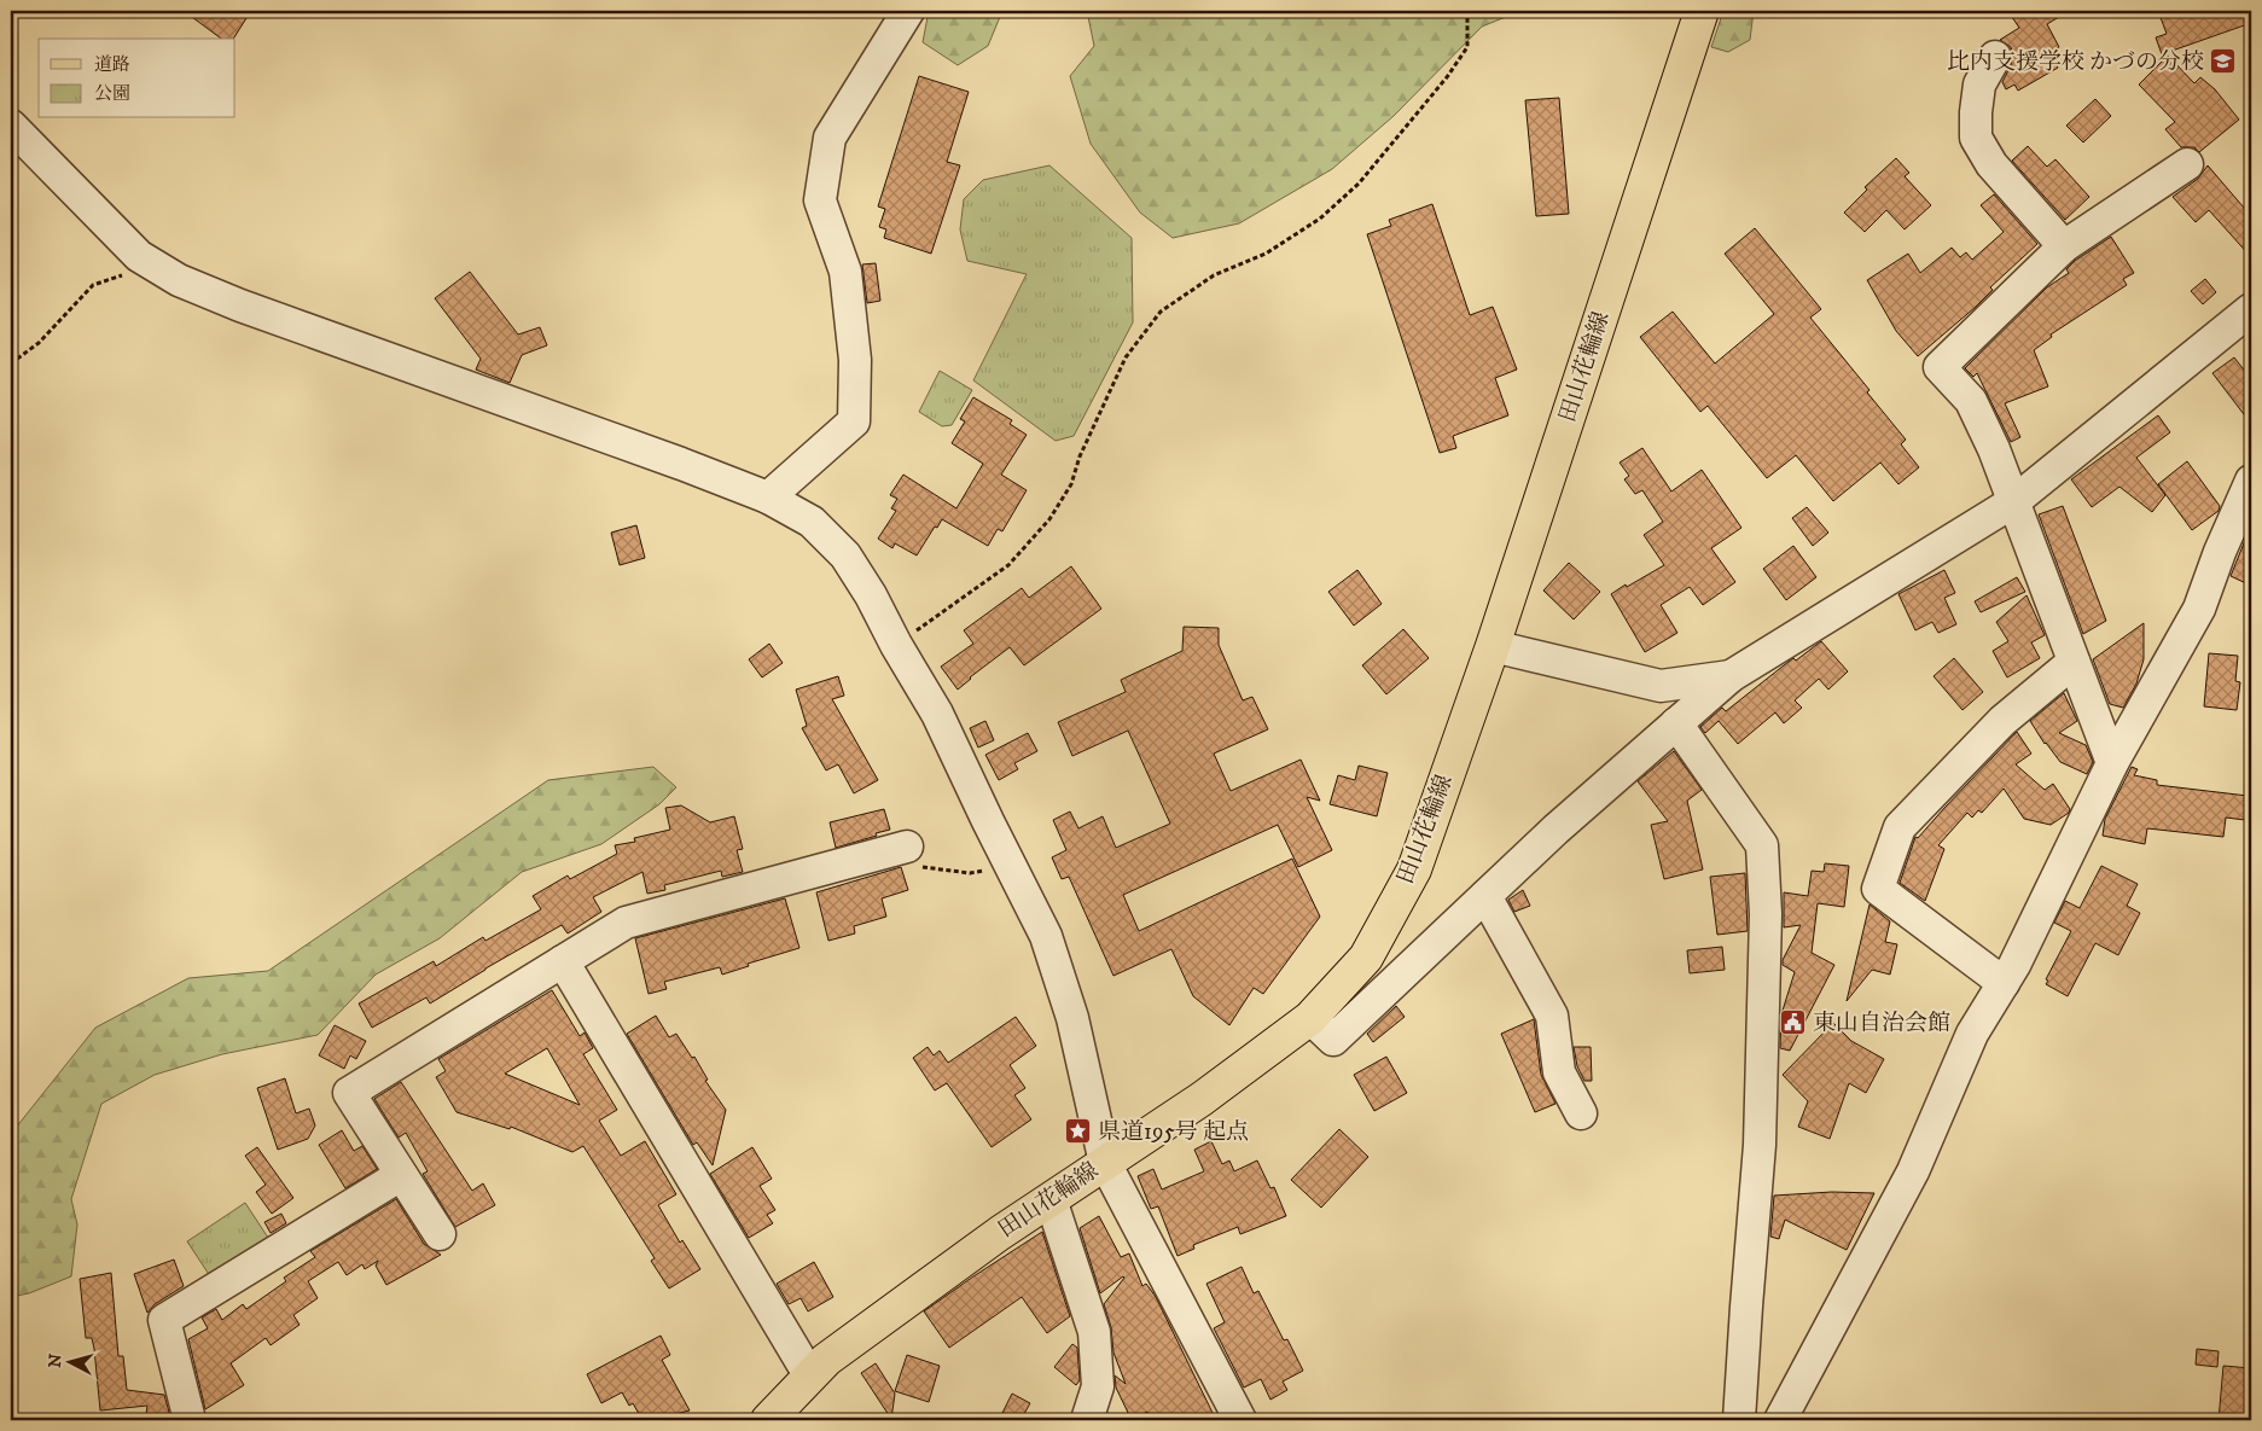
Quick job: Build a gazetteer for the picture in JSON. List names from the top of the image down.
{
  "streets": {
    "main road": ["田山花輪線"]
  },
  "places": {
    "school or university": ["比内支援学校 かづの分校"],
    "public building": ["東山自治会館"],
    "place": ["県道195号 起点"]
  },
  "legend": ["道路", "公園"],
  "north": "left"
}
